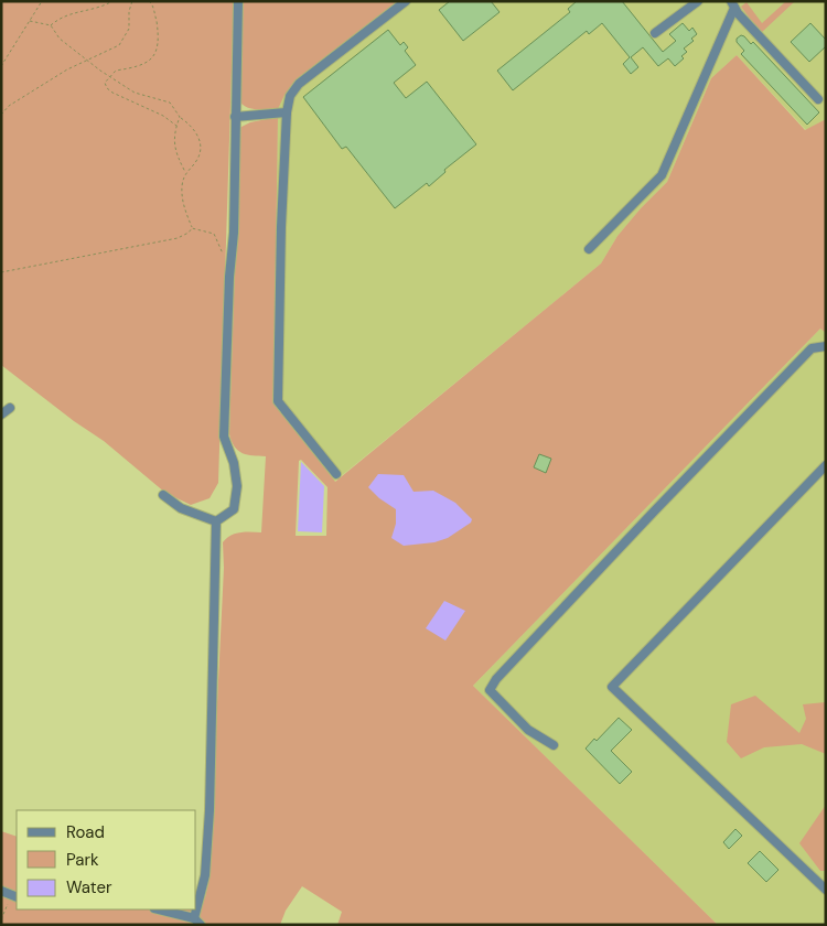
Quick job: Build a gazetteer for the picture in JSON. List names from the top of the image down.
{
  "legend": ["Road", "Park", "Water"]
}
